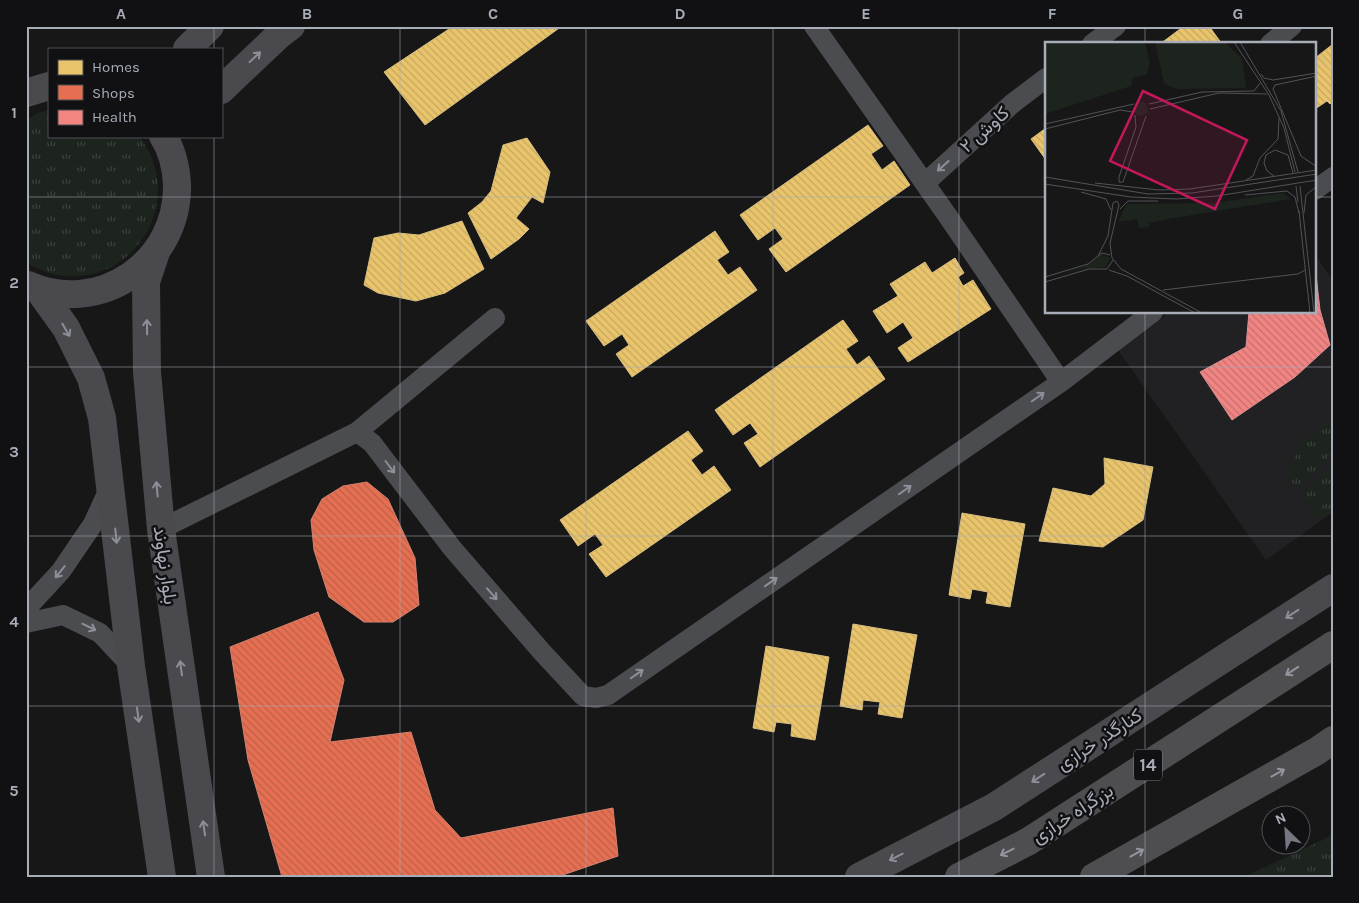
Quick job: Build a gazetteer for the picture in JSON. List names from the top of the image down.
{
  "streets": {
    "highway": ["14", "بزرگراه خرازی"],
    "street": ["کاوش ۲", "بلوار نهاوند", "کنارگذر خرازی"]
  },
  "one_way": ["کاوش ۲", "کنارگذر خرازی"],
  "legend": ["Homes", "Shops", "Health"],
  "north": "top left",
  "grid": {
    "columns": [
      "A",
      "B",
      "C",
      "D",
      "E",
      "F",
      "G"
    ],
    "rows": [
      "1",
      "2",
      "3",
      "4",
      "5"
    ]
  }
}
